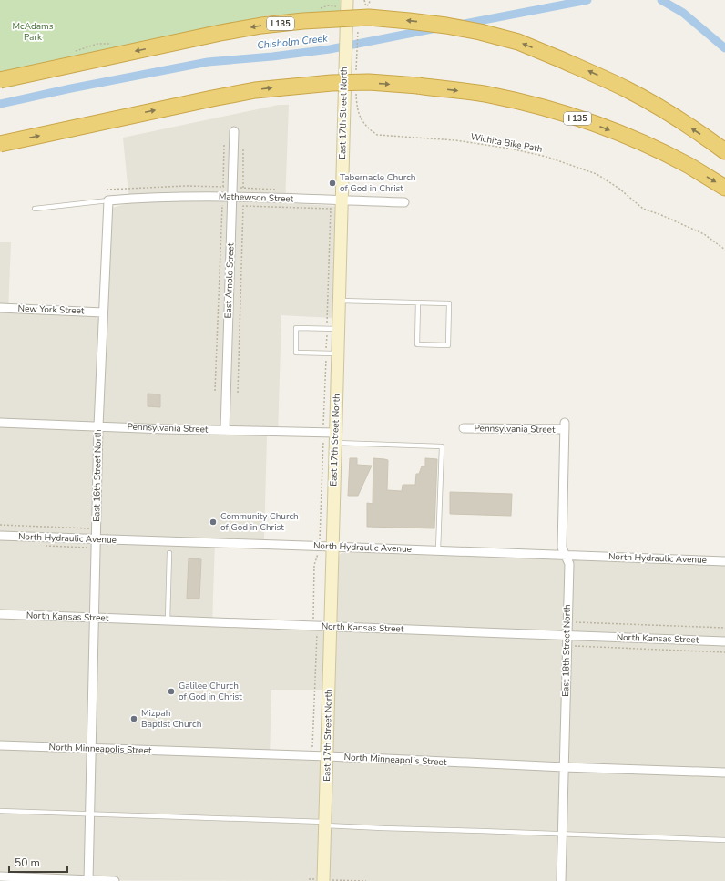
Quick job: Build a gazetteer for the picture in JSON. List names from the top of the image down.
{
  "streets": {
    "highway": ["I 135"],
    "street": [
      "East 17th Street North",
      "Mathewson Street",
      "East Arnold Street",
      "New York Street",
      "Pennsylvania Street",
      "East 16th Street North",
      "North Hydraulic Avenue",
      "North Kansas Street",
      "East 18th Street North",
      "North Minneapolis Street"
    ],
    "path": ["Wichita Bike Path"]
  },
  "crossings": [
    ["East 17th Street North", "Mathewson Street"],
    ["East 17th Street North", "Pennsylvania Street"],
    ["East 17th Street North", "North Hydraulic Avenue"],
    ["East 17th Street North", "North Kansas Street"],
    ["East 17th Street North", "North Minneapolis Street"],
    ["Mathewson Street", "East Arnold Street"],
    ["Mathewson Street", "East 16th Street North"],
    ["East Arnold Street", "Pennsylvania Street"],
    ["New York Street", "East 16th Street North"],
    ["Pennsylvania Street", "East 16th Street North"],
    ["Pennsylvania Street", "East 18th Street North"],
    ["East 16th Street North", "North Hydraulic Avenue"],
    ["East 16th Street North", "North Kansas Street"],
    ["East 16th Street North", "North Minneapolis Street"],
    ["North Hydraulic Avenue", "East 18th Street North"],
    ["North Kansas Street", "East 18th Street North"],
    ["East 18th Street North", "North Minneapolis Street"]
  ],
  "water": ["Chisholm Creek"],
  "parks": ["McAdams Park"],
  "places": [
    "Tabernacle Church of God in Christ",
    "Community Church of God in Christ",
    "Galilee Church of God in Christ",
    "Mizpah Baptist Church"
  ],
  "scale_bar": "50 m"
}
